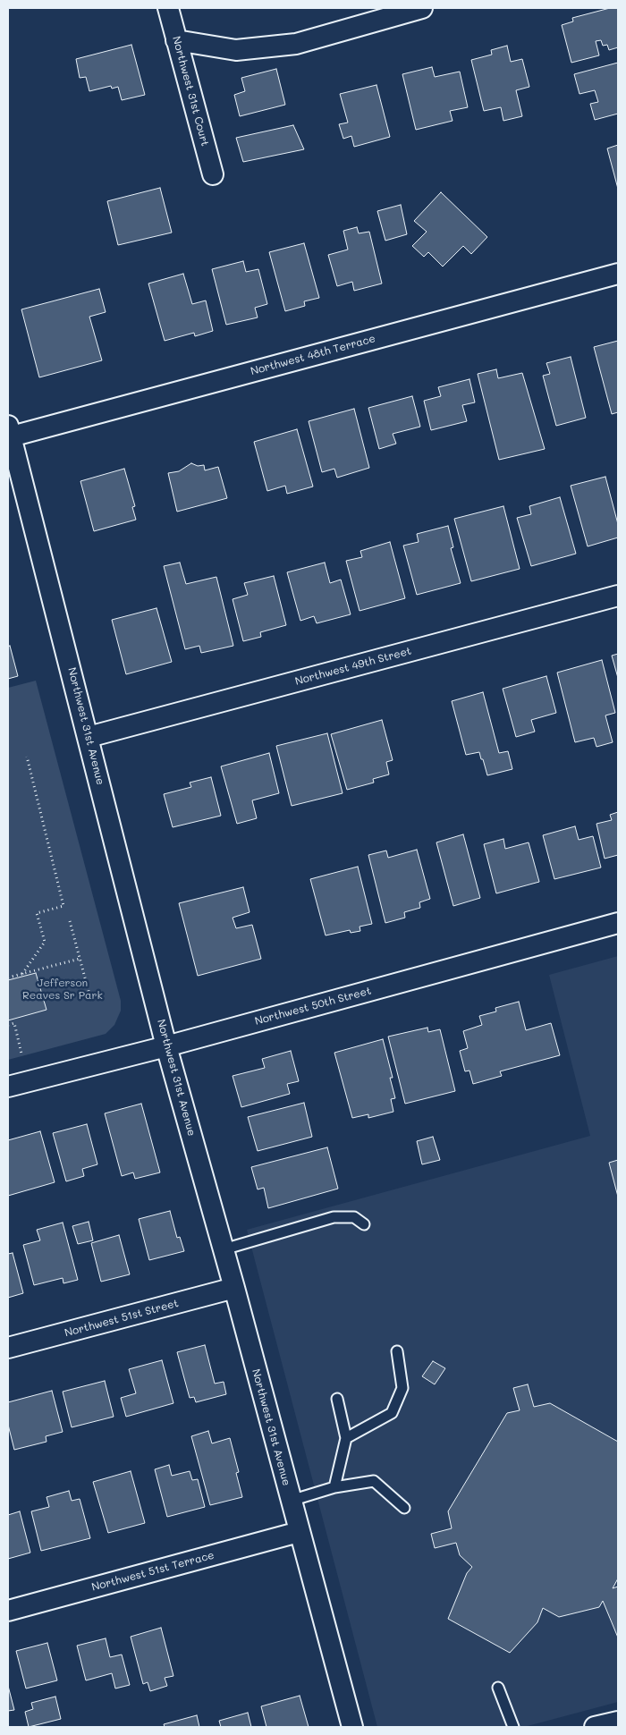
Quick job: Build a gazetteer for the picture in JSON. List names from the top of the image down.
{
  "streets": {
    "street": [
      "Northwest 31st Court",
      "Northwest 48th Terrace",
      "Northwest 49th Street",
      "Northwest 31st Avenue",
      "Northwest 50th Street",
      "Northwest 51st Street",
      "Northwest 51st Terrace"
    ]
  },
  "crossings": [
    ["Northwest 48th Terrace", "Northwest 31st Avenue"],
    ["Northwest 49th Street", "Northwest 31st Avenue"],
    ["Northwest 31st Avenue", "Northwest 50th Street"],
    ["Northwest 31st Avenue", "Northwest 51st Street"],
    ["Northwest 31st Avenue", "Northwest 51st Terrace"]
  ],
  "parks": ["Jefferson Reaves Sr Park"]
}
